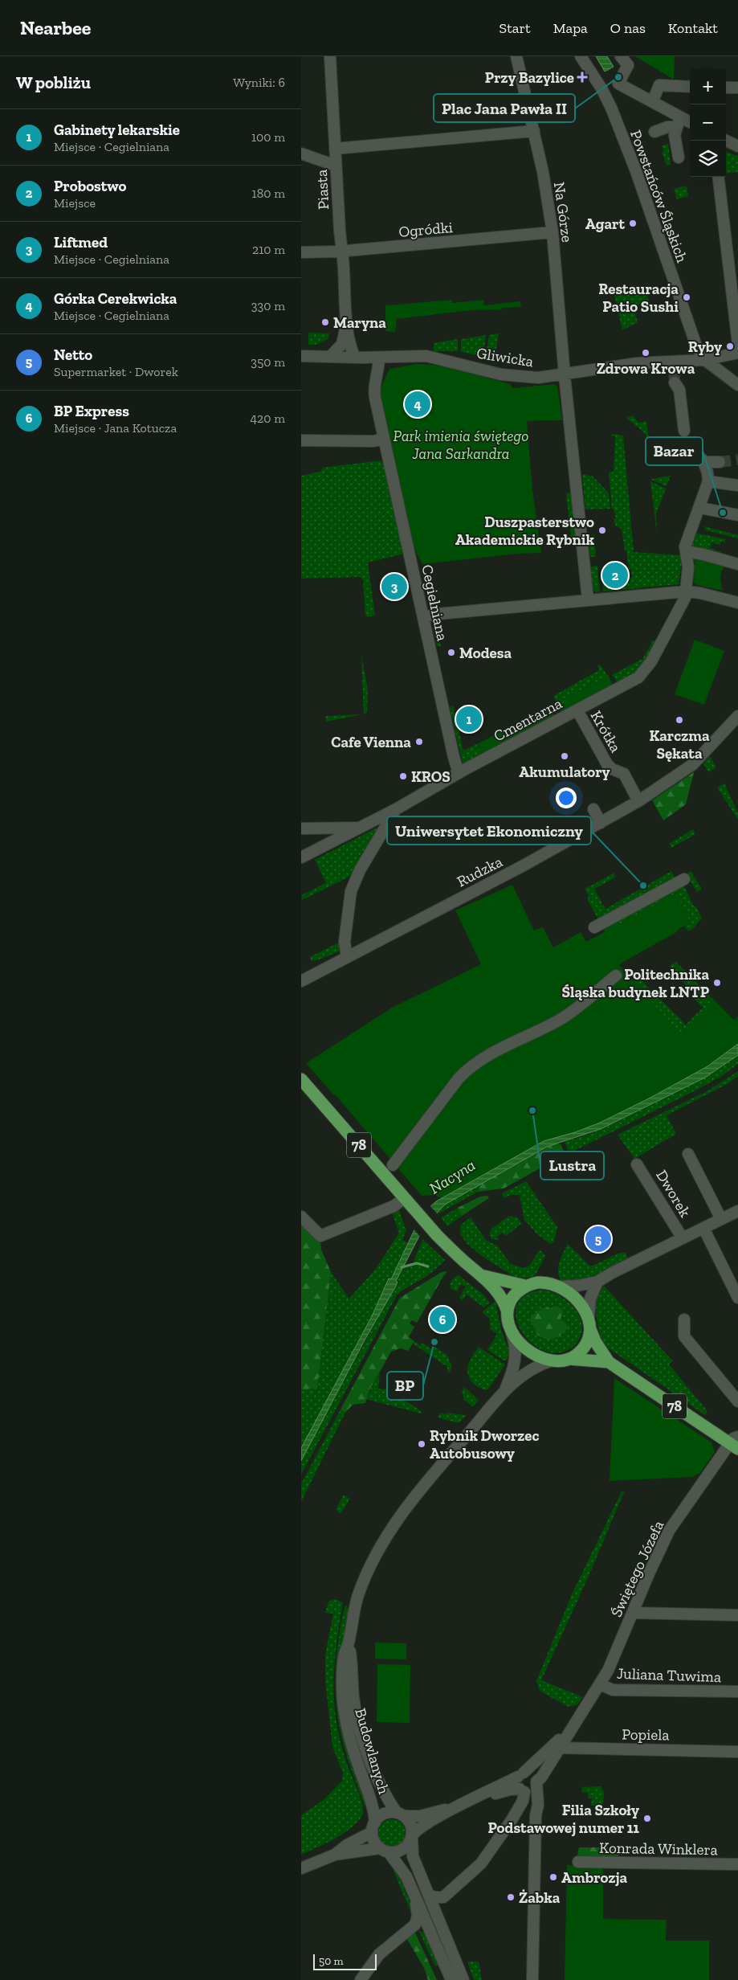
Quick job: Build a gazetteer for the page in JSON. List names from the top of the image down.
{
  "streets": {
    "main road": ["78"],
    "street": [
      "Piasta",
      "Powstańców Śląskich",
      "Na Górze",
      "Ogródki",
      "Gliwicka",
      "Cegielniana",
      "Cmentarna",
      "Krótka",
      "Rudzka",
      "Dworek",
      "Świętego Józefa",
      "Juliana Tuwima",
      "Popiela",
      "Budowlanych",
      "Konrada Winklera"
    ]
  },
  "crossings": [
    ["Piasta", "Ogródki"],
    ["Piasta", "Gliwicka"],
    ["Powstańców Śląskich", "Gliwicka"],
    ["Na Górze", "Ogródki"],
    ["Na Górze", "Gliwicka"],
    ["Gliwicka", "Cegielniana"],
    ["Cegielniana", "Cmentarna"],
    ["Cmentarna", "Krótka"],
    ["Krótka", "Rudzka"],
    ["78", "Dworek"],
    ["78", "Świętego Józefa"],
    ["78", "Budowlanych"],
    ["Dworek", "Budowlanych"],
    ["Świętego Józefa", "Juliana Tuwima"],
    ["Świętego Józefa", "Popiela"],
    ["Świętego Józefa", "Budowlanych"]
  ],
  "water": ["Nacyna"],
  "parks": ["Park imienia świętego Jana Sarkandra"],
  "places": {
    "health": ["Przy Bazylice"],
    "other": [
      "Plac Jana Pawła II",
      "Agart",
      "Restauracja Patio Sushi",
      "Maryna",
      "Ryby",
      "Zdrowa Krowa",
      "Bazar",
      "Duszpasterstwo Akademickie Rybnik",
      "Modesa",
      "Karczma Sękata",
      "Cafe Vienna",
      "Akumulatory",
      "KROS",
      "Uniwersytet Ekonomiczny",
      "Politechnika Śląska budynek LNTP",
      "Lustra",
      "BP",
      "Rybnik Dworzec Autobusowy",
      "Filia Szkoły Podstawowej numer 11",
      "Ambrozja",
      "Żabka"
    ]
  },
  "scale_bar": "50 m",
  "page": {
    "header": "Nearbee",
    "nav": [
      "Start",
      "Mapa",
      "O nas",
      "Kontakt"
    ],
    "heading": ["W pobliżu", "Wyniki: 6"],
    "map_buttons": ["+", "−"],
    "list": [
      {
        "mark": "1",
        "name": "Gabinety lekarskie",
        "note": "Miejsce · Cegielniana",
        "value": "100 m"
      },
      {
        "mark": "2",
        "name": "Probostwo",
        "note": "Miejsce",
        "value": "180 m"
      },
      {
        "mark": "3",
        "name": "Liftmed",
        "note": "Miejsce · Cegielniana",
        "value": "210 m"
      },
      {
        "mark": "4",
        "name": "Górka Cerekwicka",
        "note": "Miejsce · Cegielniana",
        "value": "330 m"
      },
      {
        "mark": "5",
        "name": "Netto",
        "note": "Supermarket · Dworek",
        "value": "350 m"
      },
      {
        "mark": "6",
        "name": "BP Express",
        "note": "Miejsce · Jana Kotucza",
        "value": "420 m"
      }
    ],
    "pins": [
      "4",
      "2",
      "3",
      "1",
      "5",
      "6"
    ],
    "scale": "50 m"
  }
}
